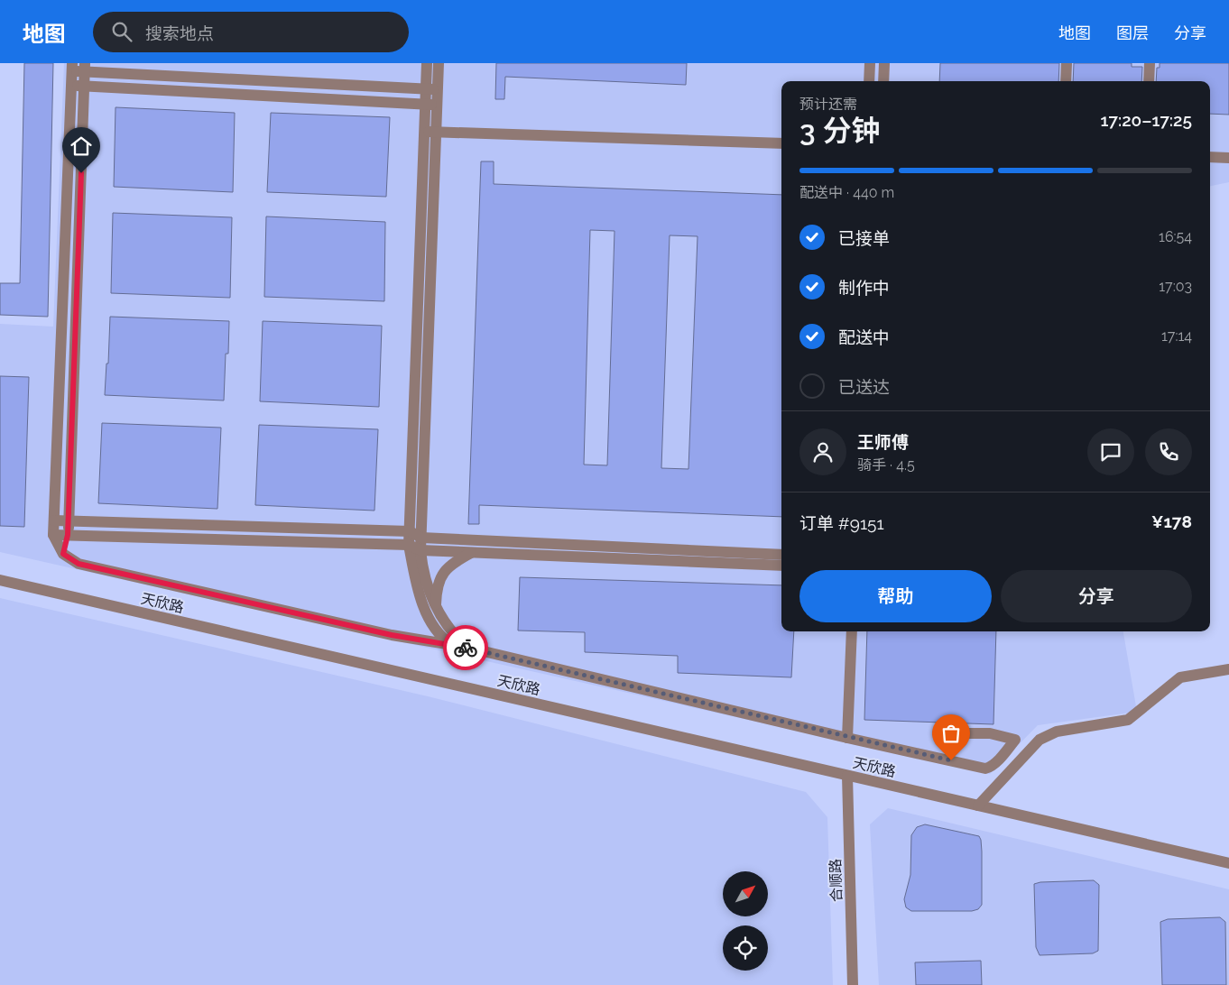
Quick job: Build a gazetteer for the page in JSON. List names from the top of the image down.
{
  "streets": {
    "street": ["天欣路", "合顺路"]
  },
  "crossings": [
    ["天欣路", "合顺路"]
  ],
  "north": "top right",
  "page": {
    "header": "地图",
    "search": "搜索地点",
    "nav": ["地图", "图层", "分享"],
    "heading": ["3 分钟", "预计还需", "17:20–17:25"],
    "panel": [
      "王师傅",
      "骑手 · 4.5",
      "订单 #9151",
      "¥178"
    ],
    "bar": "配送中 · 440 m",
    "list": [
      ["已接单", "16:54"],
      ["制作中", "17:03"],
      ["配送中", "17:14"],
      "已送达"
    ],
    "buttons": ["帮助", "分享"]
  }
}
